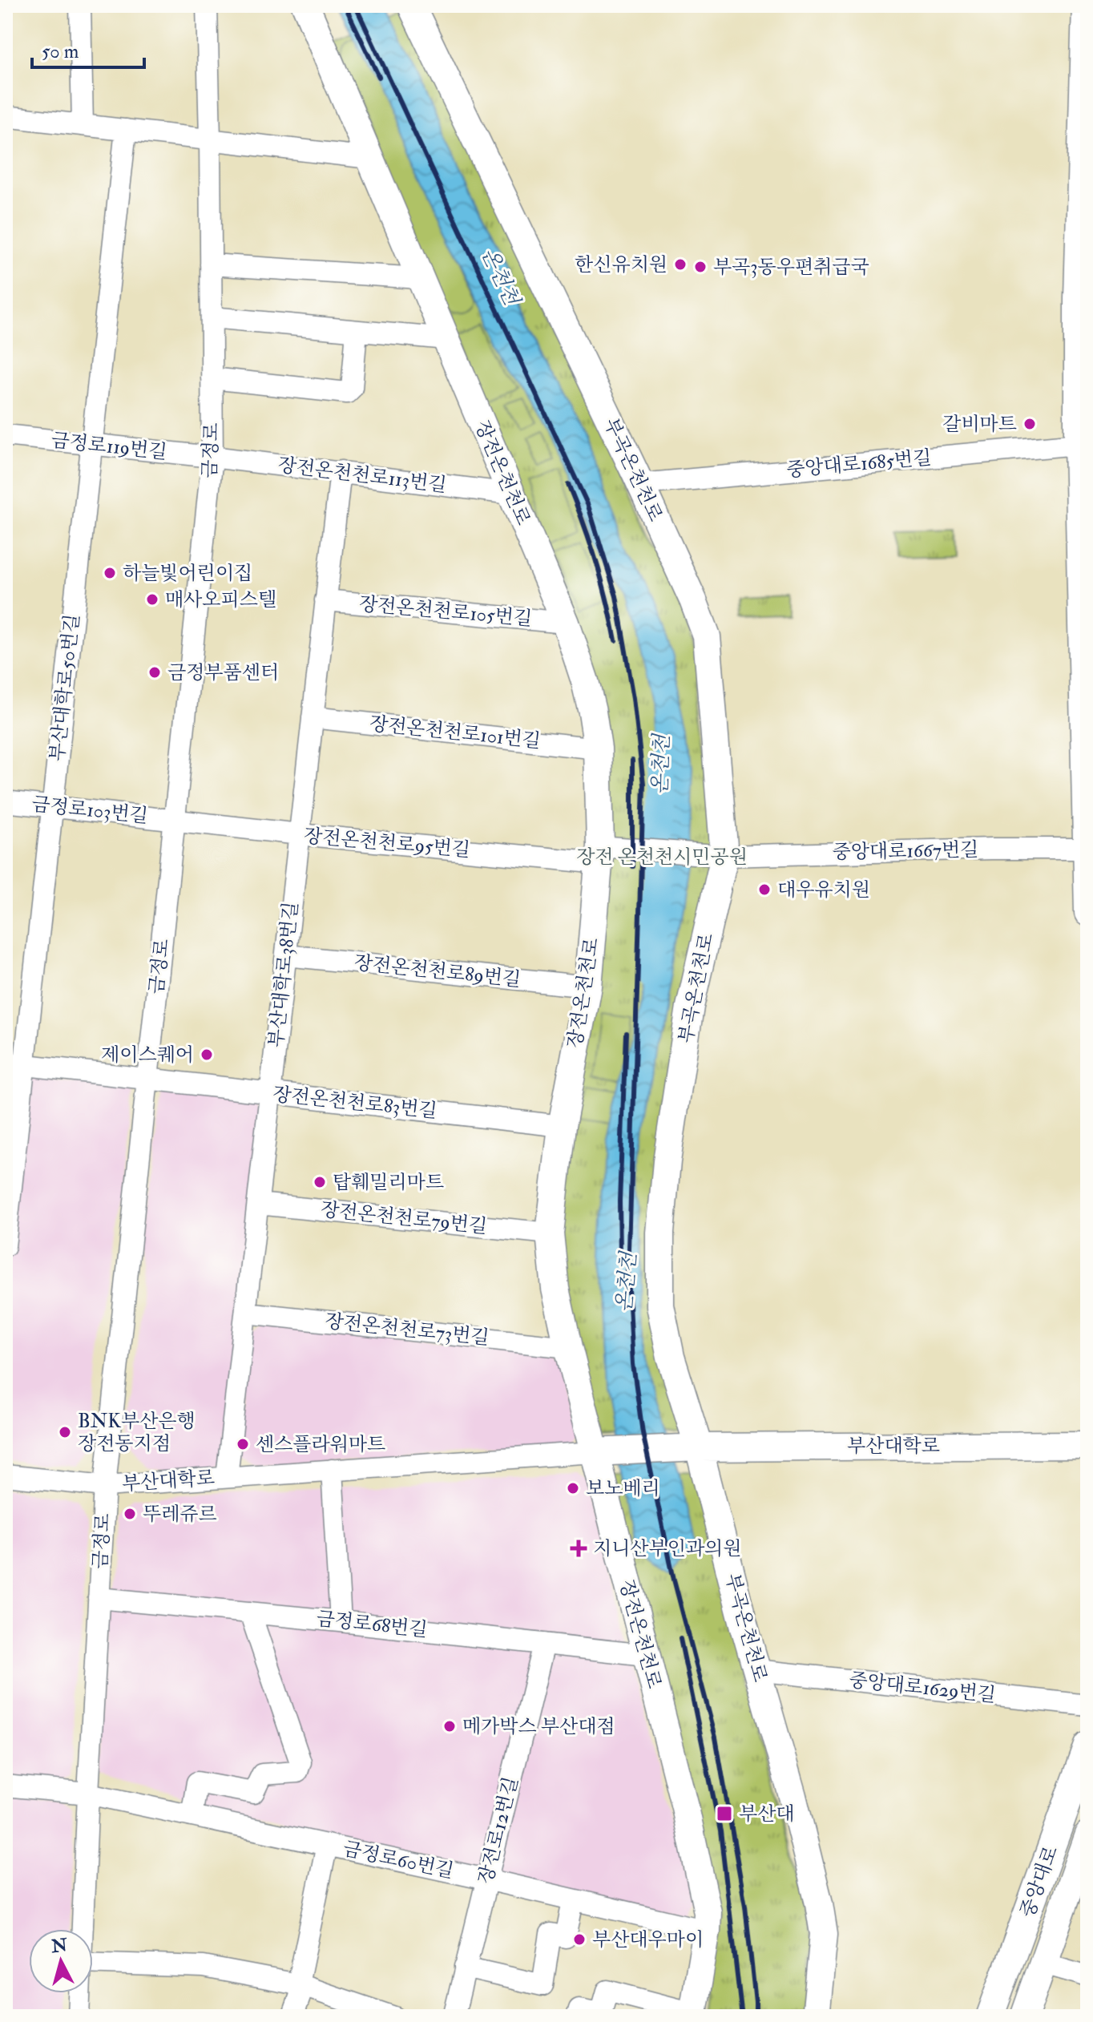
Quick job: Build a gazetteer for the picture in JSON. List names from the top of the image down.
{
  "streets": {
    "main road": [
      "부곡온천천로",
      "장전온천천로",
      "부산대학로",
      "중앙대로"
    ],
    "street": [
      "금정로119번길",
      "금정로",
      "중앙대로1685번길",
      "장전온천천로113번길",
      "장전온천천로105번길",
      "부산대학로50번길",
      "장전온천천로101번길",
      "금정로103번길",
      "장전온천천로95번길",
      "중앙대로1667번길",
      "장전온천천로89번길",
      "부산대학로38번길",
      "장전온천천로83번길",
      "장전온천천로79번길",
      "장전온천천로73번길",
      "금정로68번길",
      "중앙대로1629번길",
      "장전로12번길",
      "금정로60번길"
    ]
  },
  "crossings": [
    ["금정로119번길", "금정로"],
    ["금정로119번길", "장전온천천로113번길"],
    ["금정로119번길", "부산대학로50번길"],
    ["금정로", "장전온천천로113번길"],
    ["금정로", "금정로103번길"],
    ["금정로", "장전온천천로95번길"],
    ["금정로", "장전온천천로83번길"],
    ["금정로", "부산대학로"],
    ["금정로", "금정로68번길"],
    ["금정로", "금정로60번길"],
    ["중앙대로1685번길", "부곡온천천로"],
    ["부곡온천천로", "장전온천천로95번길"],
    ["부곡온천천로", "중앙대로1667번길"],
    ["부곡온천천로", "부산대학로"],
    ["부곡온천천로", "중앙대로1629번길"],
    ["장전온천천로", "장전온천천로113번길"],
    ["장전온천천로", "장전온천천로105번길"],
    ["장전온천천로", "장전온천천로101번길"],
    ["장전온천천로", "장전온천천로95번길"],
    ["장전온천천로", "장전온천천로89번길"],
    ["장전온천천로", "장전온천천로83번길"],
    ["장전온천천로", "장전온천천로79번길"],
    ["장전온천천로", "장전온천천로73번길"],
    ["장전온천천로", "부산대학로"],
    ["장전온천천로", "금정로68번길"],
    ["장전온천천로", "금정로60번길"],
    ["장전온천천로113번길", "부산대학로38번길"],
    ["장전온천천로105번길", "부산대학로38번길"],
    ["부산대학로50번길", "금정로103번길"],
    ["부산대학로50번길", "장전온천천로83번길"],
    ["장전온천천로101번길", "부산대학로38번길"],
    ["금정로103번길", "장전온천천로95번길"],
    ["장전온천천로95번길", "중앙대로1667번길"],
    ["장전온천천로95번길", "부산대학로38번길"],
    ["장전온천천로89번길", "부산대학로38번길"],
    ["부산대학로38번길", "장전온천천로83번길"],
    ["부산대학로38번길", "장전온천천로79번길"],
    ["부산대학로38번길", "장전온천천로73번길"],
    ["부산대학로38번길", "부산대학로"],
    ["금정로68번길", "장전로12번길"],
    ["장전로12번길", "금정로60번길"]
  ],
  "water": ["온천천"],
  "parks": ["장전 온천천시민공원"],
  "places": {
    "other": [
      "한신유치원",
      "부곡3동우편취급국",
      "갈비마트",
      "하늘빛어린이집",
      "매사오피스텔",
      "금정부품센터",
      "대우유치원",
      "제이스퀘어",
      "탑훼밀리마트",
      "BNK부산은행 장전동지점",
      "센스플라워마트",
      "보노베리",
      "뚜레쥬르",
      "메가박스 부산대점",
      "부산대우마이"
    ],
    "health": ["지니산부인과의원"],
    "transit": ["부산대"]
  },
  "scale_bar": "50 m",
  "north": "top"
}
